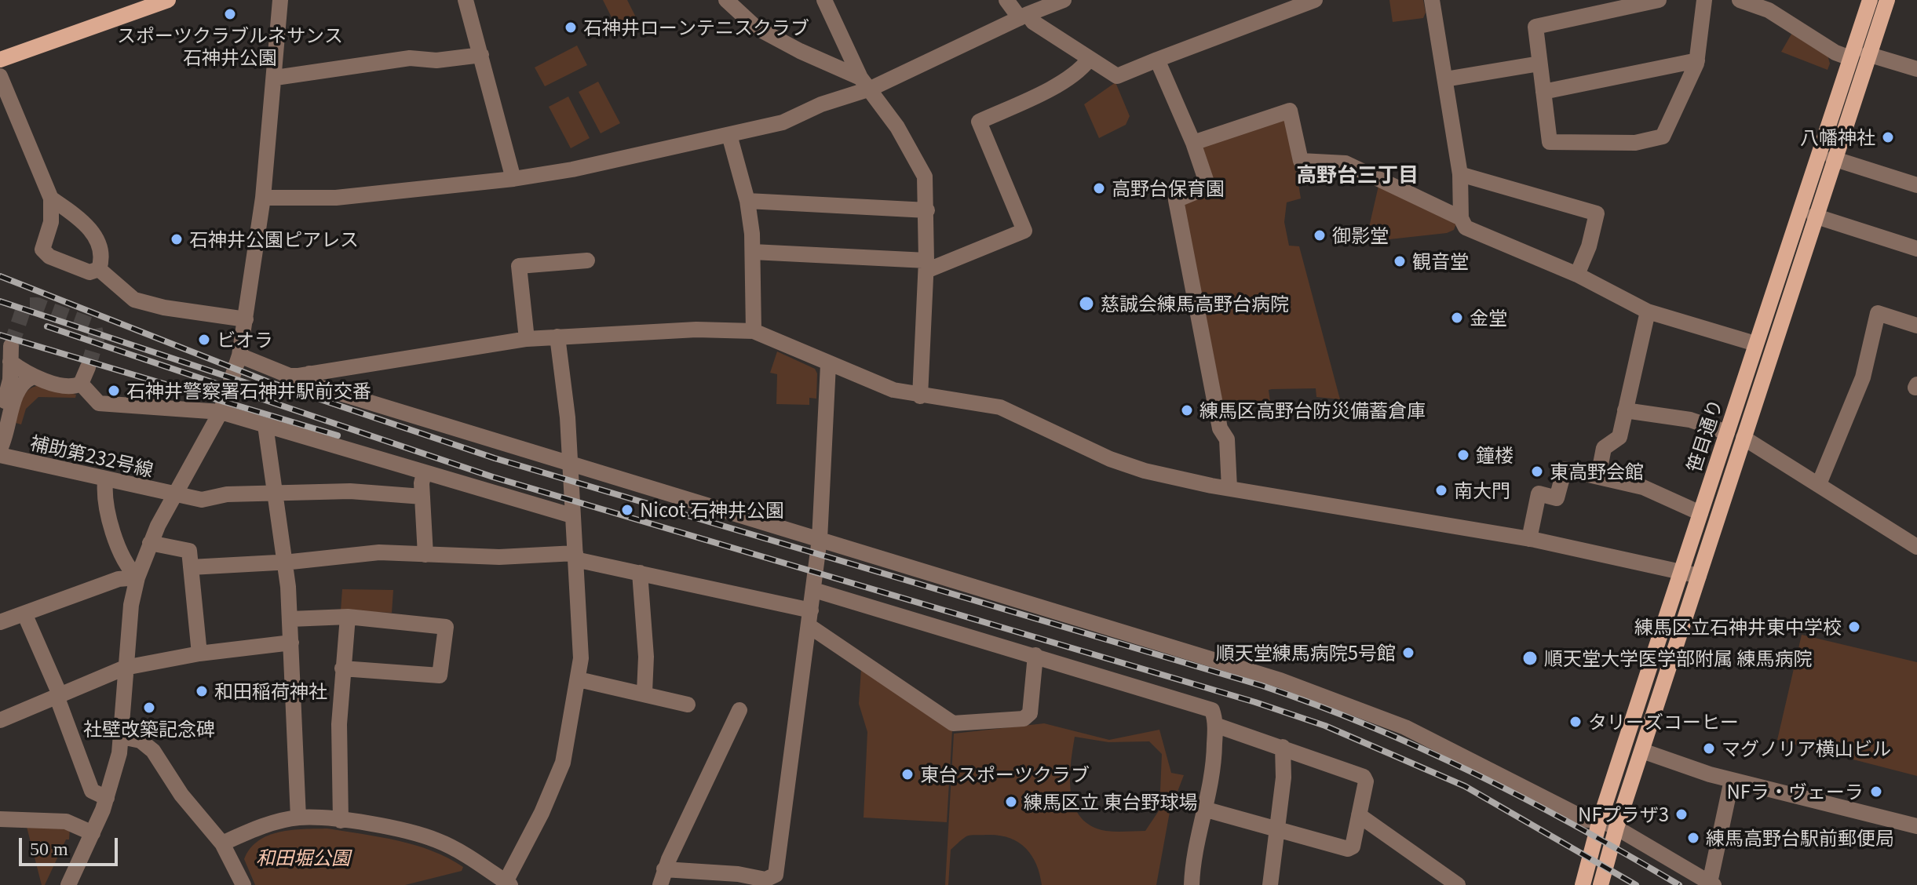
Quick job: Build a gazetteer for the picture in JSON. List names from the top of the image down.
{
  "streets": {
    "main road": ["笹目通り"],
    "street": ["補助第232号線"]
  },
  "districts": ["高野台三丁目"],
  "parks": ["和田堀公園"],
  "places": [
    "スポーツクラブルネサンス 石神井公園",
    "石神井ローンテニスクラブ",
    "八幡神社",
    "高野台保育園",
    "御影堂",
    "石神井公園ピアレス",
    "観音堂",
    "慈誠会練馬高野台病院",
    "金堂",
    "ビオラ",
    "石神井警察署石神井駅前交番",
    "練馬区高野台防災備蓄倉庫",
    "鐘楼",
    "東高野会館",
    "南大門",
    "Nicot 石神井公園",
    "練馬区立石神井東中学校",
    "順天堂練馬病院5号館",
    "順天堂大学医学部附属 練馬病院",
    "和田稲荷神社",
    "社壁改築記念碑",
    "タリーズコーヒー",
    "マグノリア横山ビル",
    "東台スポーツクラブ",
    "NFラ・ヴェーラ",
    "練馬区立 東台野球場",
    "NFプラザ3",
    "練馬高野台駅前郵便局"
  ],
  "scale_bar": "50 m"
}
